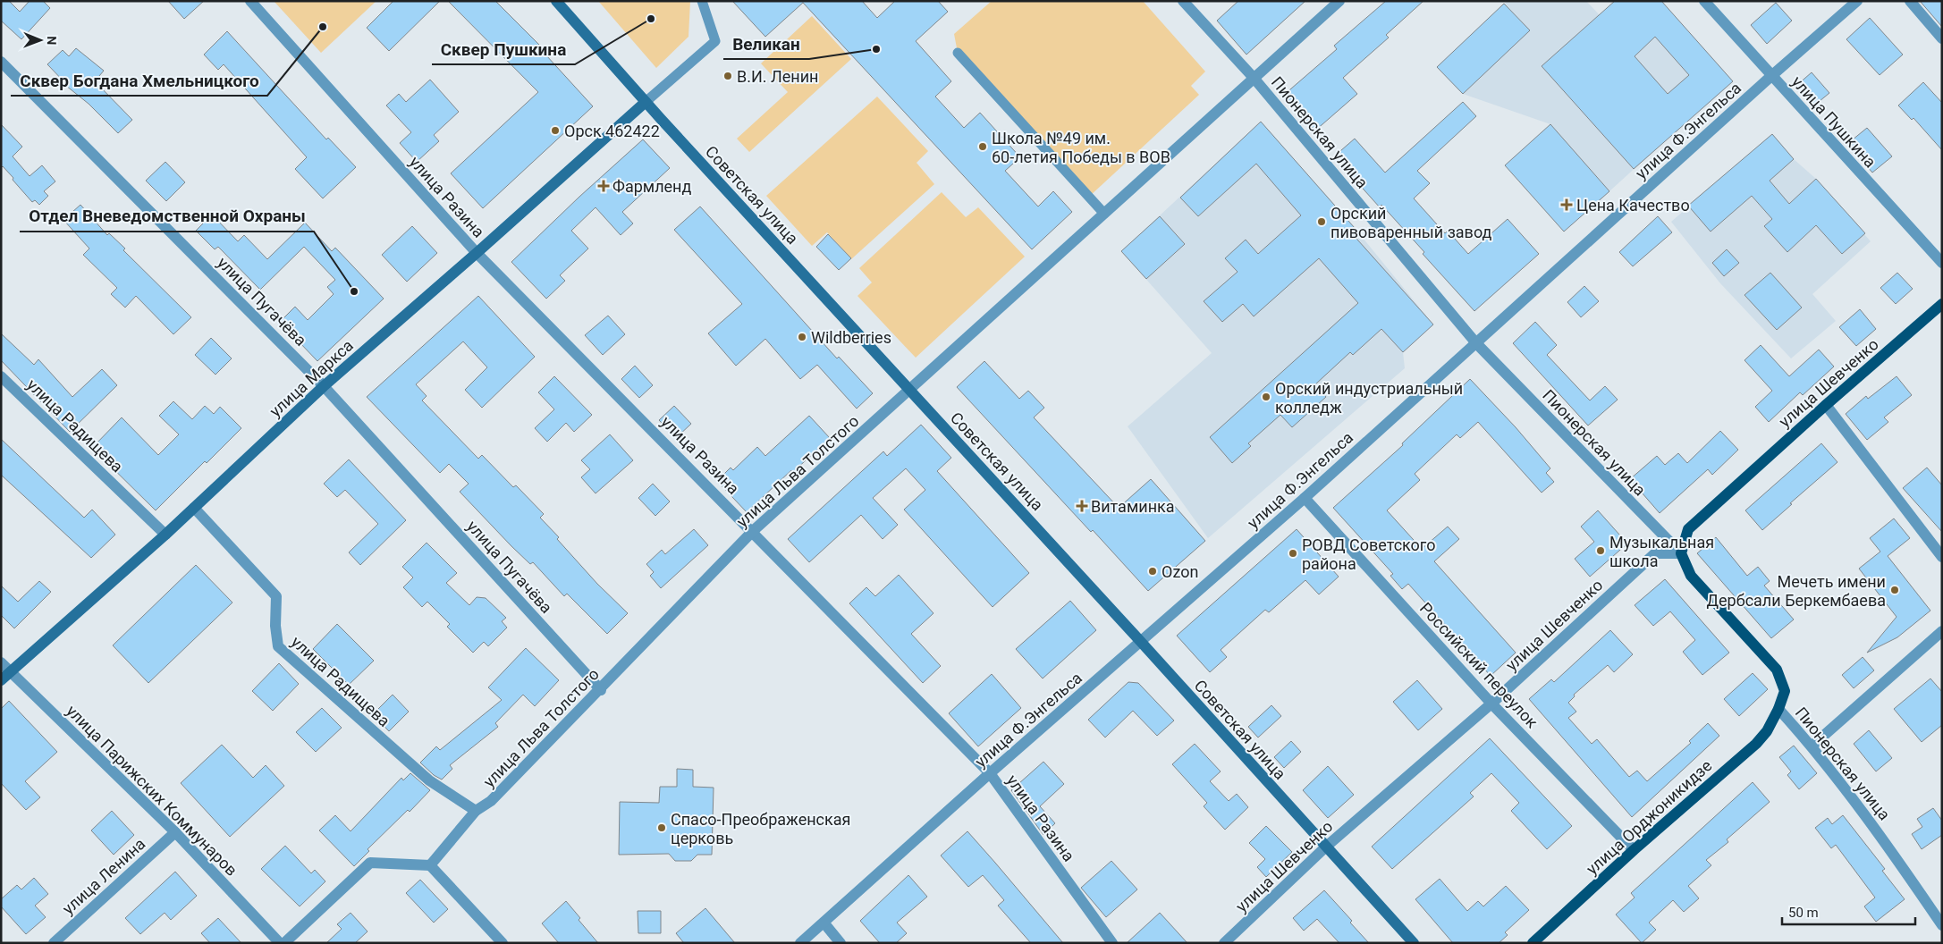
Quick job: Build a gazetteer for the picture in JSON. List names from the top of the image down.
{
  "streets": {
    "main road": ["Пионерская улица", "улица Шевченко", "улица Орджоникидзе"],
    "street": [
      "улица Пушкина",
      "улица Ф.Энгельса",
      "Советская улица",
      "улица Разина",
      "улица Пугачёва",
      "улица Маркса",
      "улица Радищева",
      "улица Льва Толстого",
      "Российский переулок",
      "улица Парижских Коммунаров",
      "улица Ленина"
    ]
  },
  "crossings": [
    ["улица Пушкина", "улица Ф.Энгельса"],
    ["улица Ф.Энгельса", "Пионерская улица"],
    ["улица Ф.Энгельса", "Советская улица"],
    ["улица Ф.Энгельса", "улица Разина"],
    ["улица Ф.Энгельса", "Российский переулок"],
    ["Пионерская улица", "улица Шевченко"],
    ["Пионерская улица", "улица Льва Толстого"],
    ["Пионерская улица", "улица Орджоникидзе"],
    ["Советская улица", "улица Маркса"],
    ["Советская улица", "улица Шевченко"],
    ["Советская улица", "улица Льва Толстого"],
    ["улица Разина", "улица Маркса"],
    ["улица Разина", "улица Льва Толстого"],
    ["улица Пугачёва", "улица Маркса"],
    ["улица Пугачёва", "улица Льва Толстого"],
    ["улица Маркса", "улица Радищева"],
    ["улица Маркса", "улица Парижских Коммунаров"],
    ["улица Шевченко", "Российский переулок"],
    ["улица Радищева", "улица Льва Толстого"],
    ["Российский переулок", "улица Орджоникидзе"],
    ["улица Парижских Коммунаров", "улица Ленина"]
  ],
  "places": {
    "other": [
      "Сквер Пушкина",
      "Сквер Богдана Хмельницкого",
      "Великан",
      "В.И. Ленин",
      "Орск 462422",
      "Школа №49 им. 60-летия Победы в ВОВ",
      "Орский пивоваренный завод",
      "Отдел Вневедомственной Охраны",
      "Wildberries",
      "Орский индустриальный колледж",
      "Музыкальная школа",
      "РОВД Советского района",
      "Ozon",
      "Мечеть имени Дербсали Беркембаева",
      "Спасо-Преображенская церковь"
    ],
    "health": ["Фармленд", "Цена Качество", "Витаминка"]
  },
  "scale_bar": "50 m",
  "north": "right"
}
